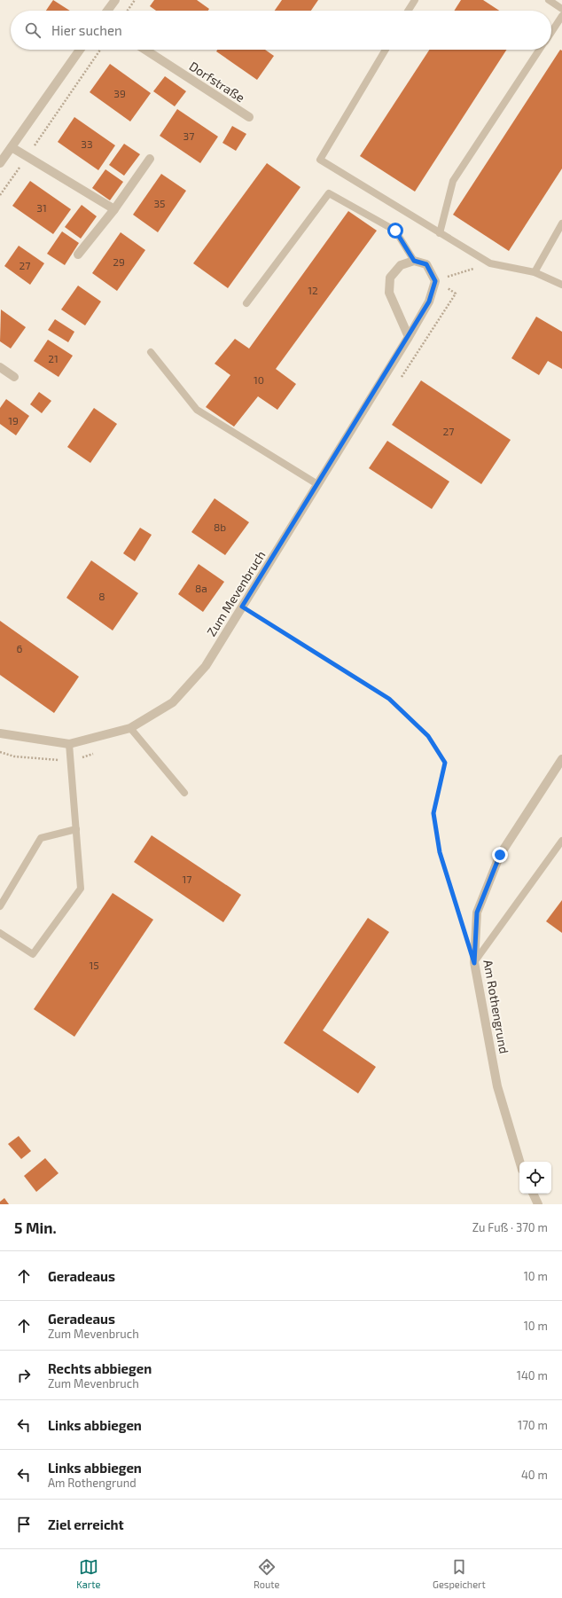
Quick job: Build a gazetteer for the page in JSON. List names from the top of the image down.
{
  "streets": {
    "street": ["Dorfstraße", "Zum Mevenbruch", "Am Rothengrund"]
  },
  "house_numbers": [
    "39",
    "37",
    "33",
    "35",
    "31",
    "29",
    "27",
    "12",
    "21",
    "10",
    "19",
    "27",
    "8b",
    "8a",
    "8",
    "6",
    "17",
    "15"
  ],
  "page": {
    "search": "Hier suchen",
    "heading": ["5 Min.", "Zu Fuß · 370 m"],
    "list": [
      ["Geradeaus", "10 m"],
      ["Geradeaus", "Zum Mevenbruch", "10 m"],
      ["Rechts abbiegen", "Zum Mevenbruch", "140 m"],
      ["Links abbiegen", "170 m"],
      ["Links abbiegen", "Am Rothengrund", "40 m"],
      "Ziel erreicht"
    ],
    "nav": ["Karte", "Route", "Gespeichert"]
  }
}
